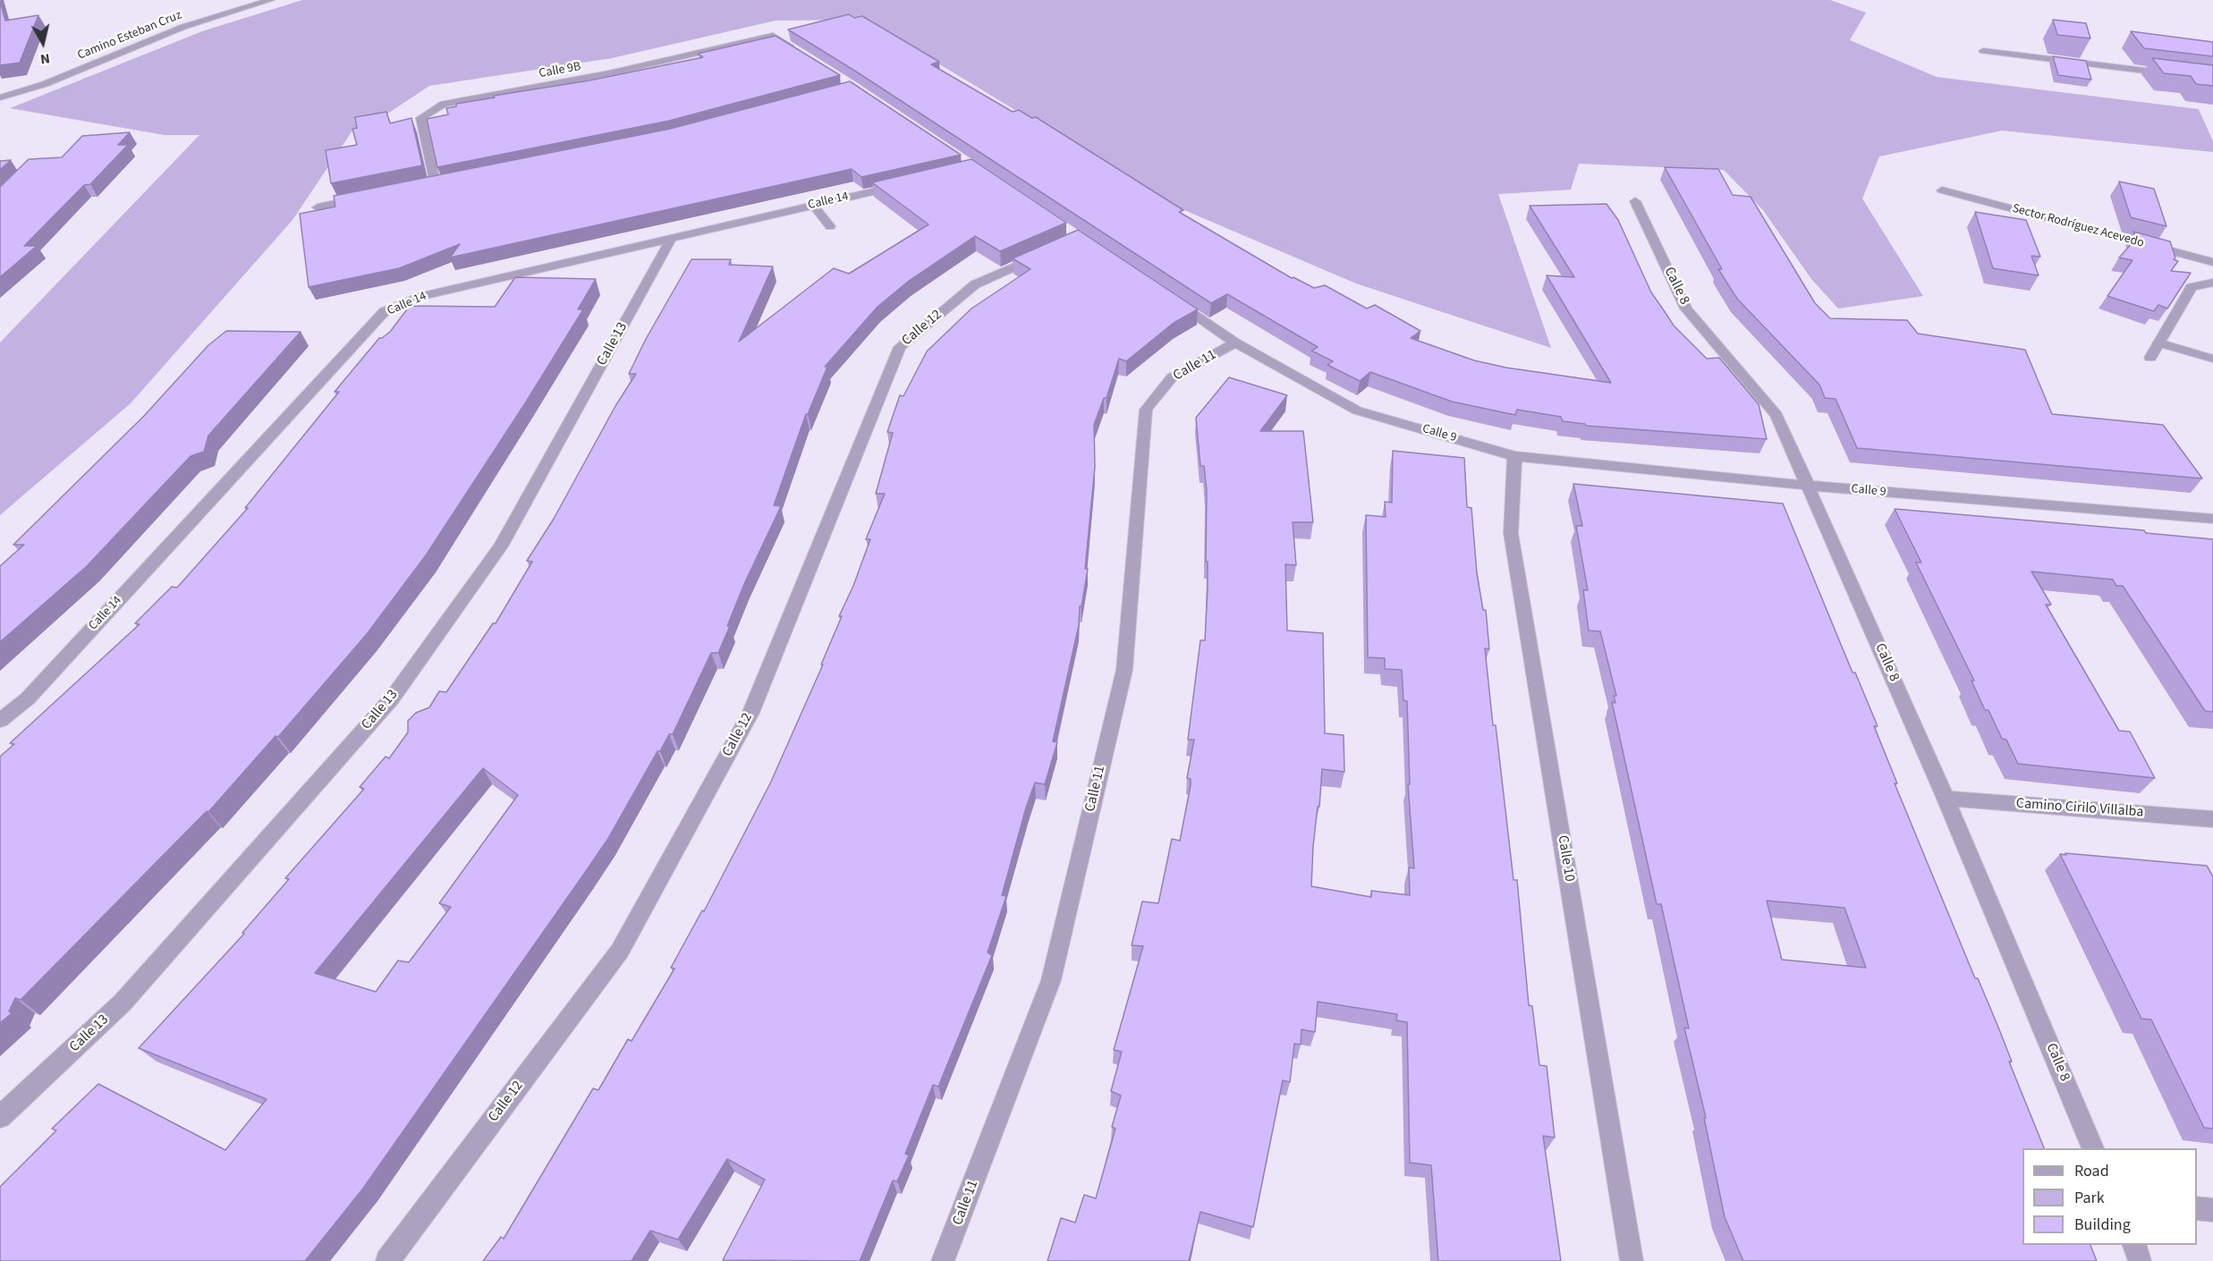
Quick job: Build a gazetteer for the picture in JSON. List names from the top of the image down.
{
  "streets": {
    "street": [
      "Camino Esteban Cruz",
      "Calle 9B",
      "Calle 14",
      "Sector Rodríguez Acevedo",
      "Calle 8",
      "Calle 12",
      "Calle 13",
      "Calle 11",
      "Calle 9",
      "Camino Cirilo Villalba",
      "Calle 10"
    ]
  },
  "crossings": [
    ["Calle 14", "Calle 13"],
    ["Calle 8", "Calle 9"],
    ["Calle 8", "Camino Cirilo Villalba"],
    ["Calle 11", "Calle 9"],
    ["Calle 9", "Calle 10"]
  ],
  "legend": ["Road", "Park", "Building"],
  "north": "bottom"
}
